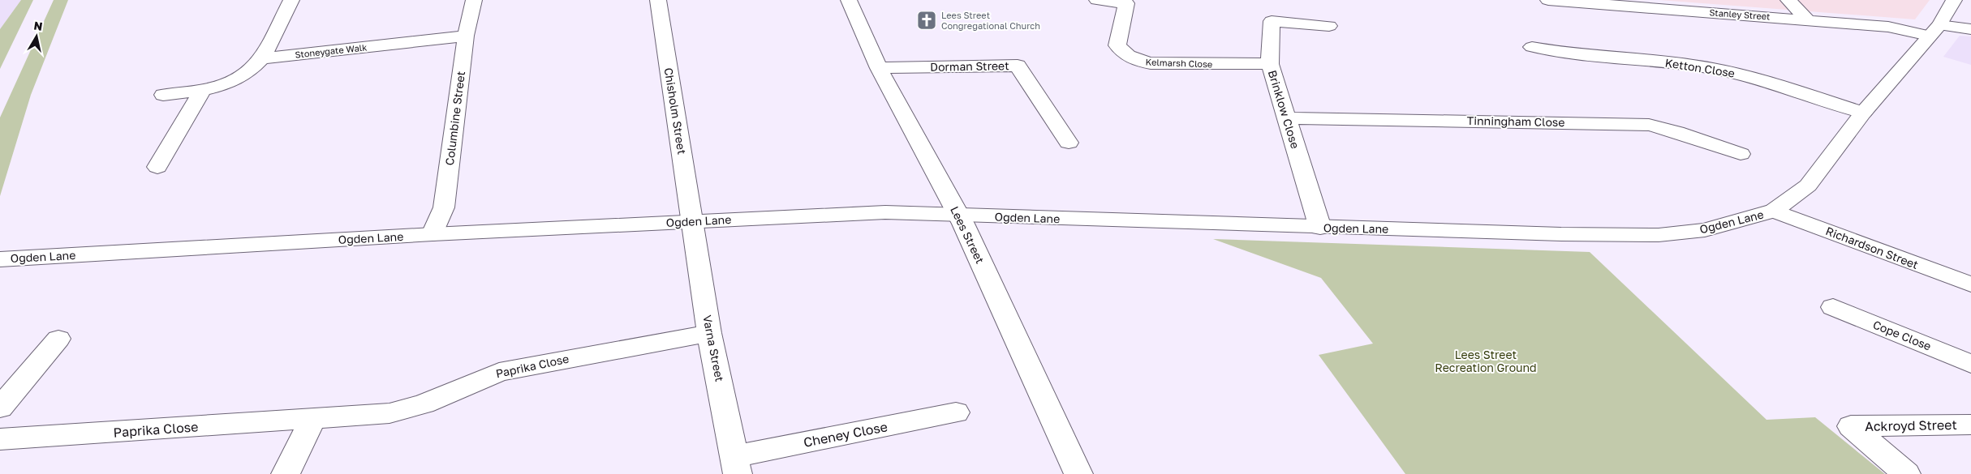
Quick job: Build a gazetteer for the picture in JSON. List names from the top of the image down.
{
  "streets": {
    "street": [
      "Stanley Street",
      "Stoneygate Walk",
      "Kelmarsh Close",
      "Dorman Street",
      "Ketton Close",
      "Brinklow Close",
      "Chisholm Street",
      "Columbine Street",
      "Tinningham Close",
      "Ogden Lane",
      "Lees Street",
      "Richardson Street",
      "Cope Close",
      "Varna Street",
      "Paprika Close",
      "Ackroyd Street",
      "Cheney Close"
    ]
  },
  "crossings": [
    ["Stanley Street", "Ogden Lane"],
    ["Stoneygate Walk", "Columbine Street"],
    ["Kelmarsh Close", "Brinklow Close"],
    ["Dorman Street", "Lees Street"],
    ["Ketton Close", "Ogden Lane"],
    ["Brinklow Close", "Tinningham Close"],
    ["Brinklow Close", "Ogden Lane"],
    ["Chisholm Street", "Ogden Lane"],
    ["Chisholm Street", "Varna Street"],
    ["Columbine Street", "Ogden Lane"],
    ["Ogden Lane", "Lees Street"],
    ["Ogden Lane", "Richardson Street"],
    ["Ogden Lane", "Varna Street"],
    ["Varna Street", "Paprika Close"],
    ["Varna Street", "Cheney Close"]
  ],
  "parks": ["Lees Street Recreation Ground"],
  "places": {
    "church": ["Lees Street Congregational Church"]
  },
  "north": "top"
}
